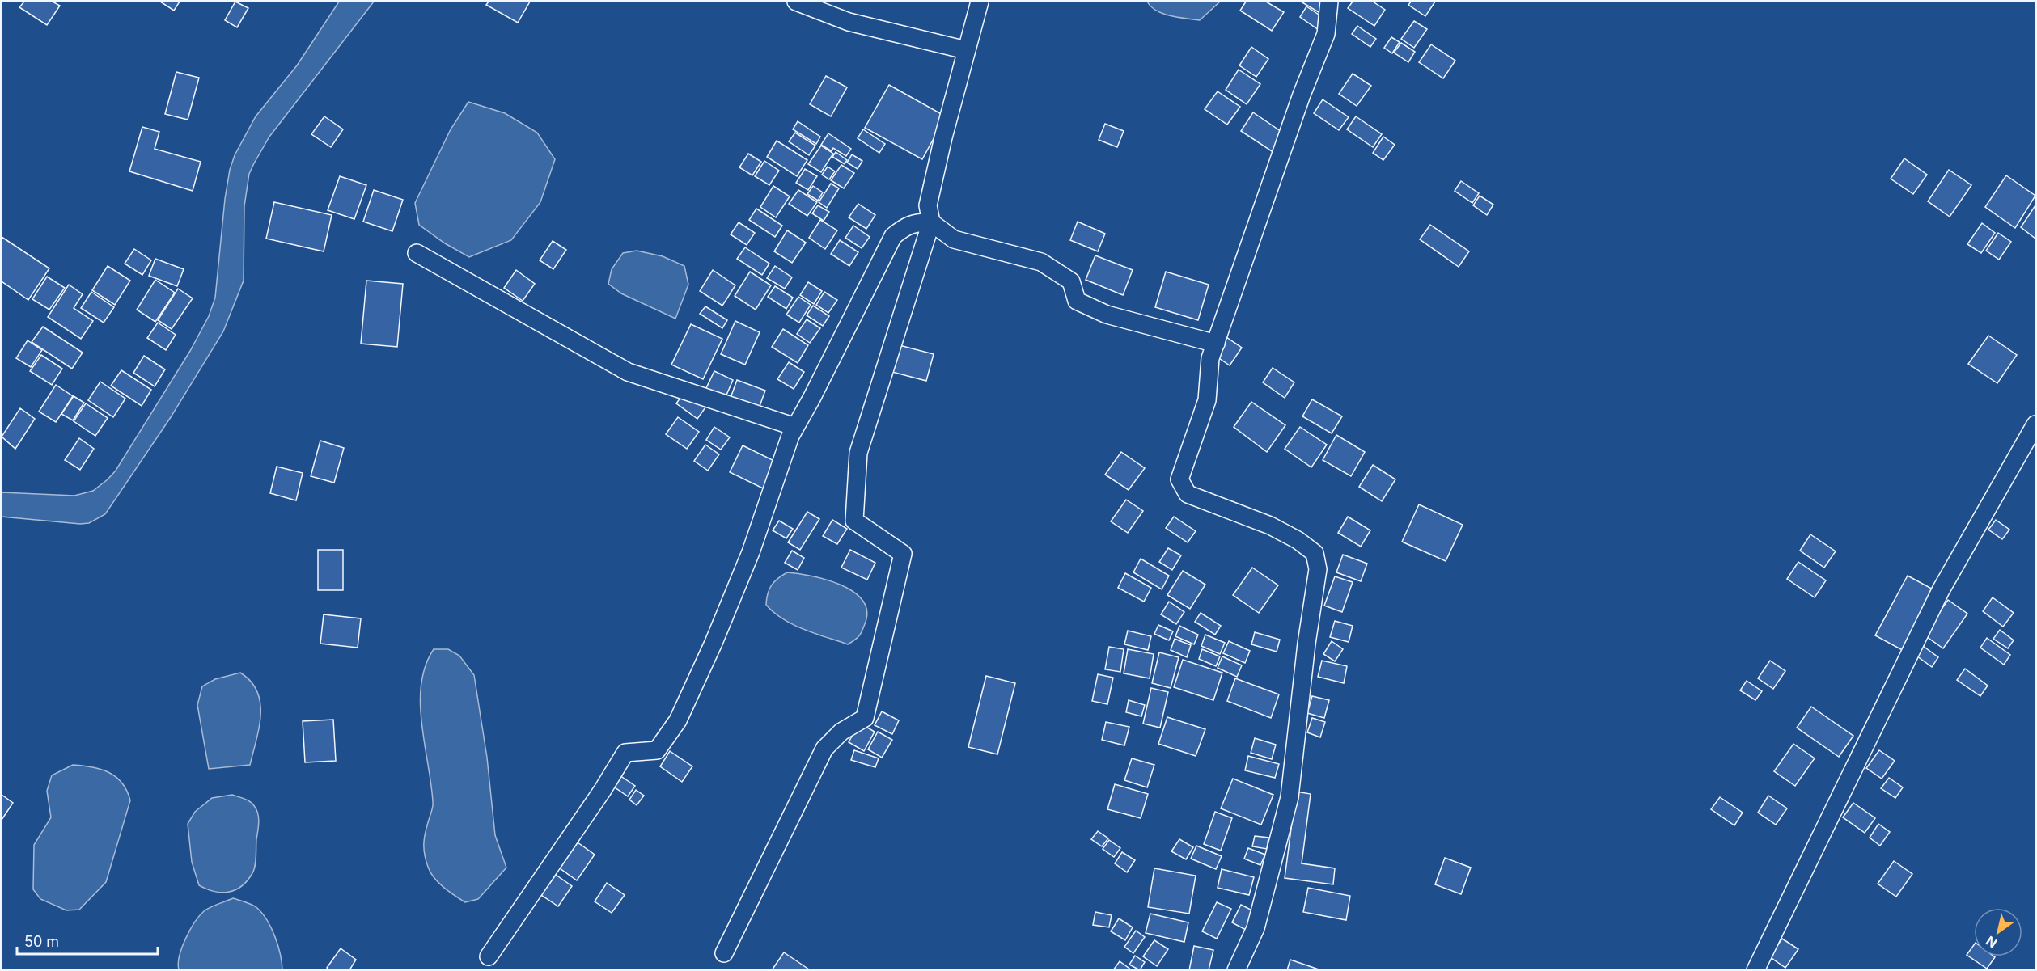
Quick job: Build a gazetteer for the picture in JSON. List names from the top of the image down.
{
  "scale_bar": "50 m",
  "north": "bottom left"
}
